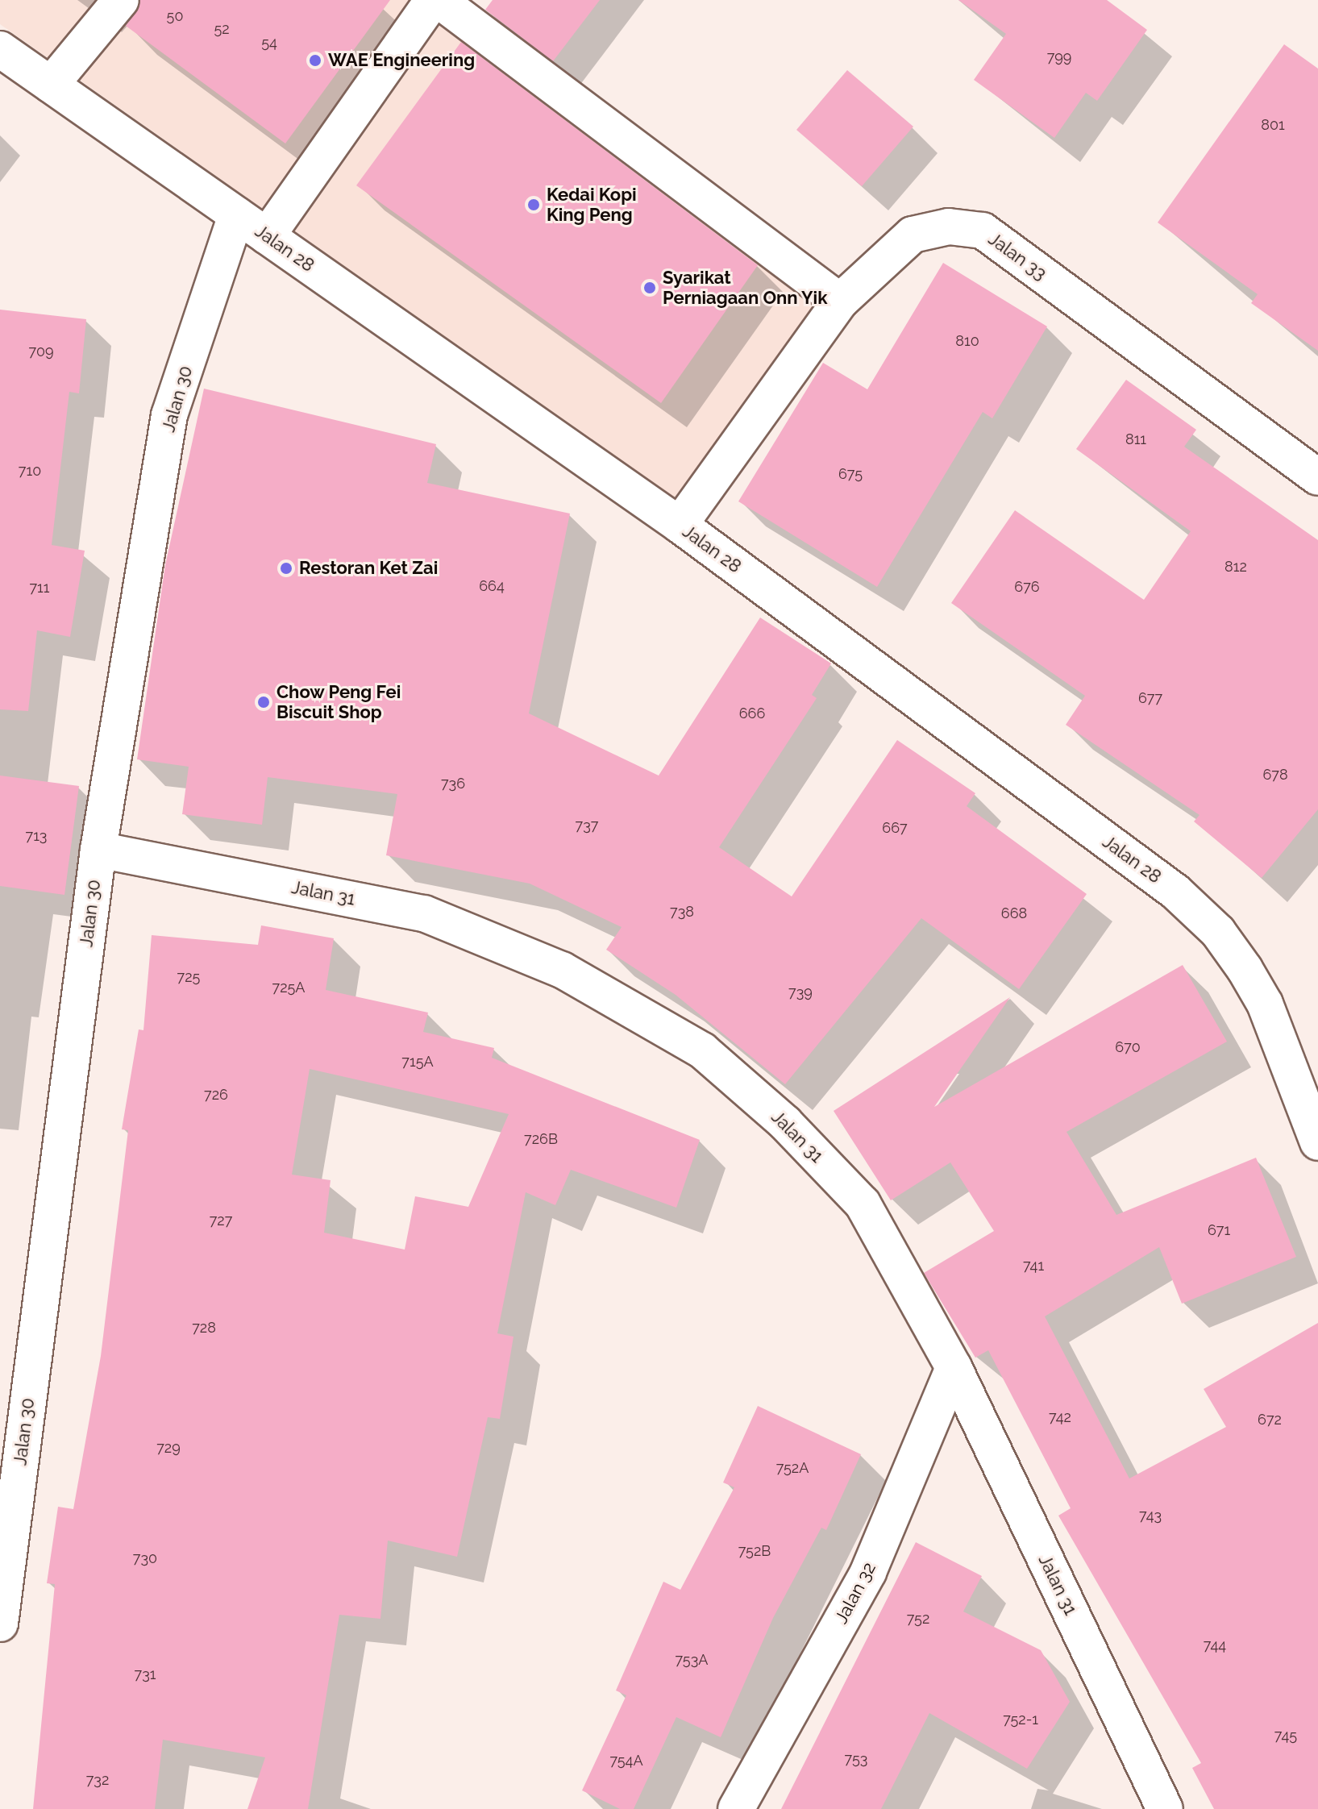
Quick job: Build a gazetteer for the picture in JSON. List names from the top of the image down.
{
  "streets": {
    "street": [
      "Jalan 28",
      "Jalan 33",
      "Jalan 30",
      "Jalan 31",
      "Jalan 32"
    ]
  },
  "crossings": [
    ["Jalan 28", "Jalan 33"],
    ["Jalan 28", "Jalan 30"],
    ["Jalan 30", "Jalan 31"],
    ["Jalan 31", "Jalan 32"]
  ],
  "places": [
    "WAE Engineering",
    "Kedai Kopi King Peng",
    "Syarikat Perniagaan Onn Yik",
    "Restoran Ket Zai",
    "Chow Peng Fei Biscuit Shop"
  ],
  "house_numbers": [
    "50",
    "52",
    "54",
    "799",
    "801",
    "810",
    "709",
    "811",
    "710",
    "675",
    "812",
    "664",
    "676",
    "711",
    "677",
    "666",
    "678",
    "736",
    "737",
    "667",
    "713",
    "738",
    "668",
    "725",
    "725A",
    "739",
    "670",
    "715A",
    "726",
    "726B",
    "727",
    "671",
    "741",
    "728",
    "742",
    "672",
    "729",
    "752A",
    "743",
    "752B",
    "730",
    "752",
    "744",
    "753A",
    "731",
    "752-1",
    "745",
    "753",
    "754A",
    "732"
  ]
}
